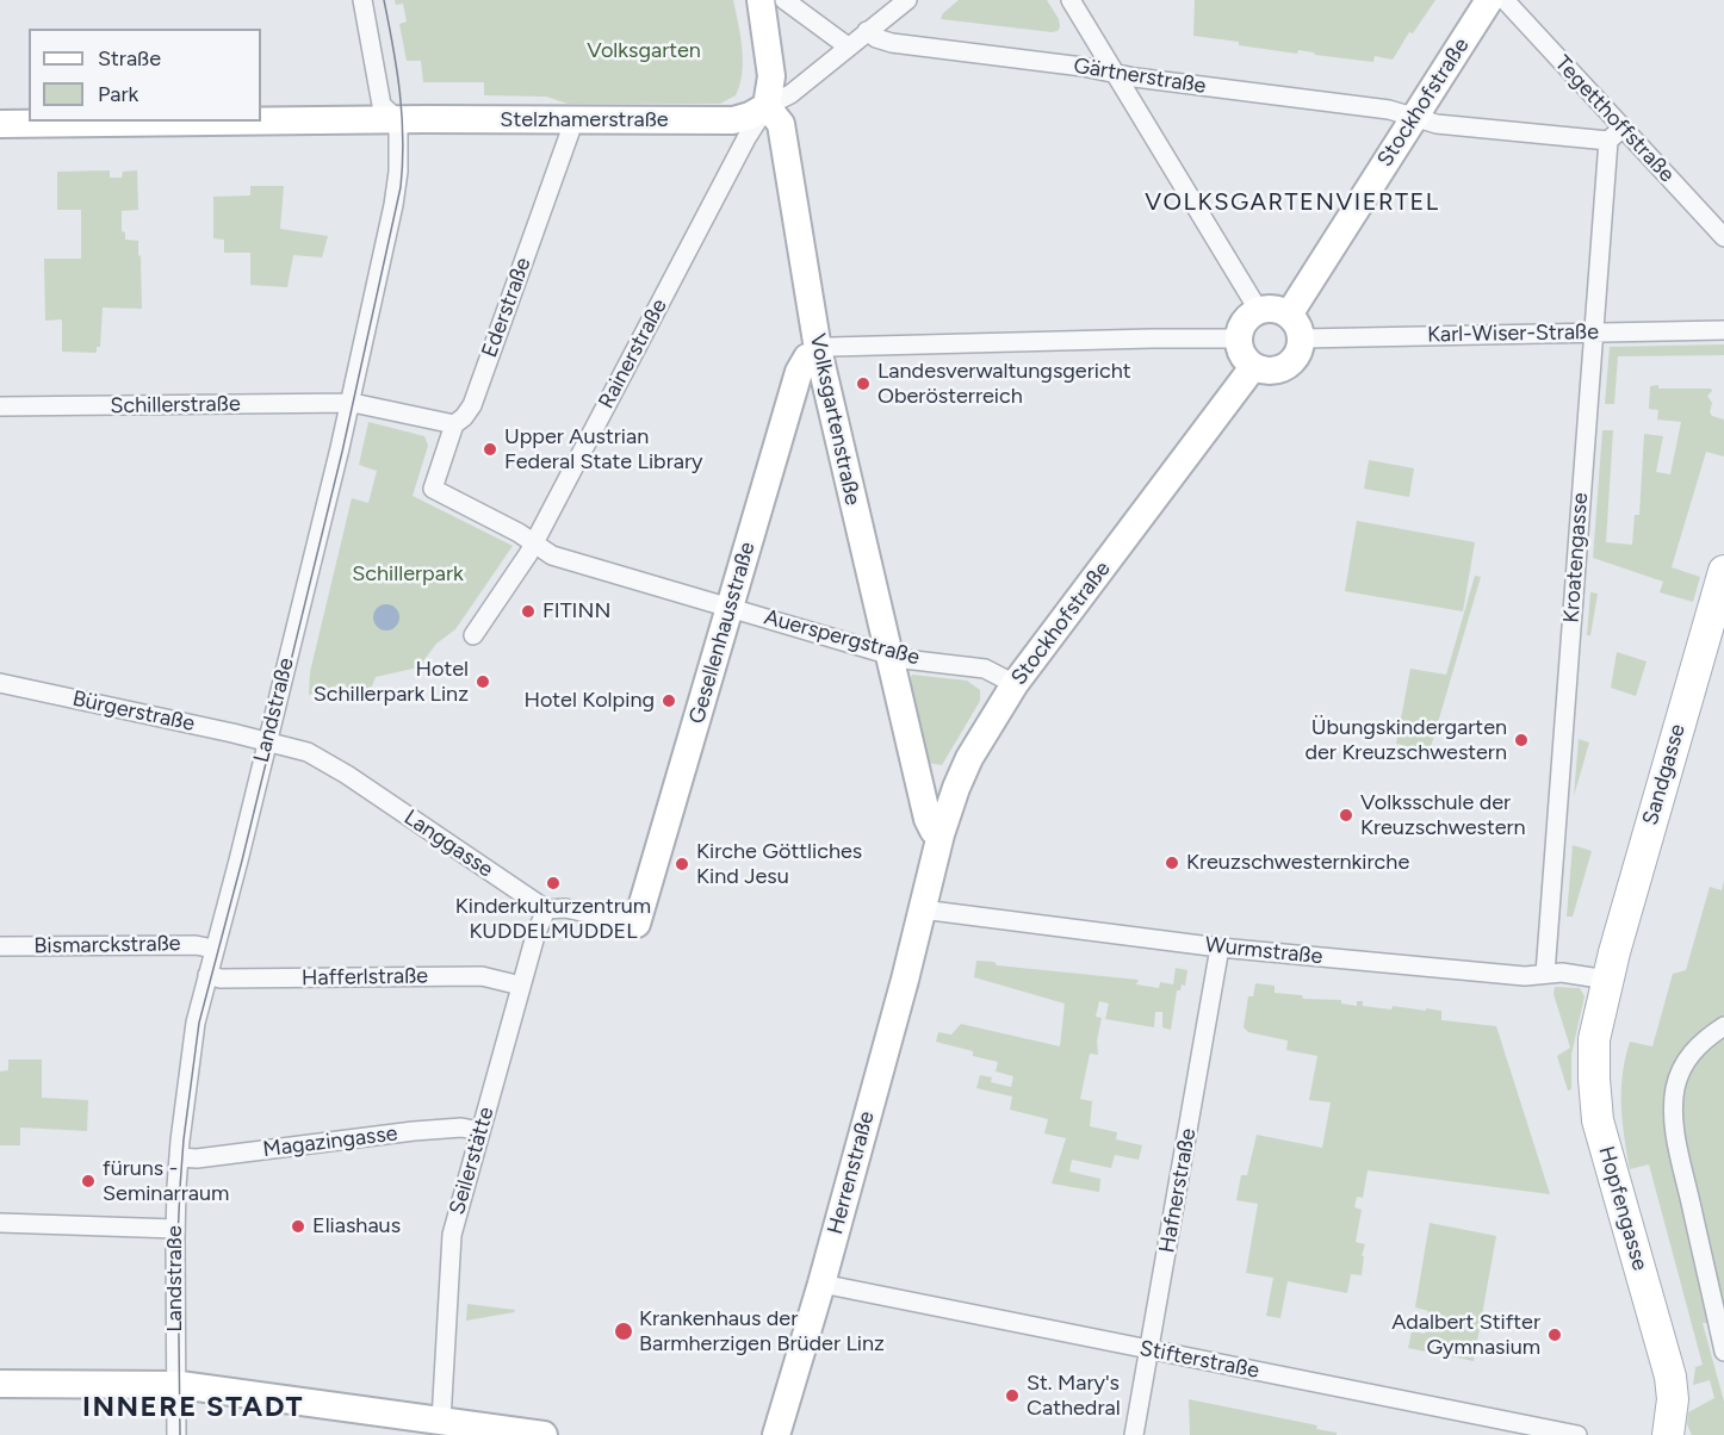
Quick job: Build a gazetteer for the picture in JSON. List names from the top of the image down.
{
  "streets": {
    "main road": ["Sandgasse", "Hopfengasse"],
    "street": [
      "Gärtnerstraße",
      "Stockhofstraße",
      "Tegetthoffstraße",
      "Stelzhamerstraße",
      "Ederstraße",
      "Karl-Wiser-Straße",
      "Rainerstraße",
      "Schillerstraße",
      "Volksgartenstraße",
      "Kroatengasse",
      "Gesellenhausstraße",
      "Auerspergstraße",
      "Landstraße",
      "Bürgerstraße",
      "Langgasse",
      "Bismarckstraße",
      "Wurmstraße",
      "Hafferlstraße",
      "Magazingasse",
      "Seilerstätte",
      "Herrenstraße",
      "Hafnerstraße",
      "Stifterstraße"
    ]
  },
  "crossings": [
    ["Gärtnerstraße", "Stockhofstraße"],
    ["Gärtnerstraße", "Kroatengasse"],
    ["Stockhofstraße", "Karl-Wiser-Straße"],
    ["Stockhofstraße", "Volksgartenstraße"],
    ["Stockhofstraße", "Auerspergstraße"],
    ["Stockhofstraße", "Wurmstraße"],
    ["Stockhofstraße", "Herrenstraße"],
    ["Stelzhamerstraße", "Ederstraße"],
    ["Stelzhamerstraße", "Rainerstraße"],
    ["Stelzhamerstraße", "Volksgartenstraße"],
    ["Stelzhamerstraße", "Landstraße"],
    ["Ederstraße", "Schillerstraße"],
    ["Ederstraße", "Auerspergstraße"],
    ["Karl-Wiser-Straße", "Kroatengasse"],
    ["Rainerstraße", "Volksgartenstraße"],
    ["Rainerstraße", "Auerspergstraße"],
    ["Schillerstraße", "Landstraße"],
    ["Volksgartenstraße", "Gesellenhausstraße"],
    ["Volksgartenstraße", "Auerspergstraße"],
    ["Kroatengasse", "Wurmstraße"],
    ["Gesellenhausstraße", "Auerspergstraße"],
    ["Landstraße", "Bürgerstraße"],
    ["Landstraße", "Langgasse"],
    ["Landstraße", "Bismarckstraße"],
    ["Landstraße", "Hafferlstraße"],
    ["Landstraße", "Magazingasse"],
    ["Bürgerstraße", "Langgasse"],
    ["Sandgasse", "Wurmstraße"],
    ["Sandgasse", "Hopfengasse"],
    ["Langgasse", "Seilerstätte"],
    ["Wurmstraße", "Herrenstraße"],
    ["Wurmstraße", "Hafnerstraße"],
    ["Wurmstraße", "Hopfengasse"],
    ["Hafferlstraße", "Seilerstätte"],
    ["Magazingasse", "Seilerstätte"],
    ["Herrenstraße", "Stifterstraße"],
    ["Hafnerstraße", "Stifterstraße"]
  ],
  "districts": ["VOLKSGARTENVIERTEL", "INNERE STADT"],
  "parks": ["Volksgarten", "Schillerpark"],
  "places": [
    "Landesverwaltungsgericht Oberösterreich",
    "Upper Austrian Federal State Library",
    "FITINN",
    "Hotel Schillerpark Linz",
    "Hotel Kolping",
    "Übungskindergarten der Kreuzschwestern",
    "Volksschule der Kreuzschwestern",
    "Kreuzschwesternkirche",
    "Kirche Göttliches Kind Jesu",
    "Kinderkulturzentrum KUDDELMUDDEL",
    "füruns - Seminarraum",
    "Eliashaus",
    "Krankenhaus der Barmherzigen Brüder Linz",
    "Adalbert Stifter Gymnasium",
    "St. Mary's Cathedral"
  ],
  "legend": ["Straße", "Park"]
}
